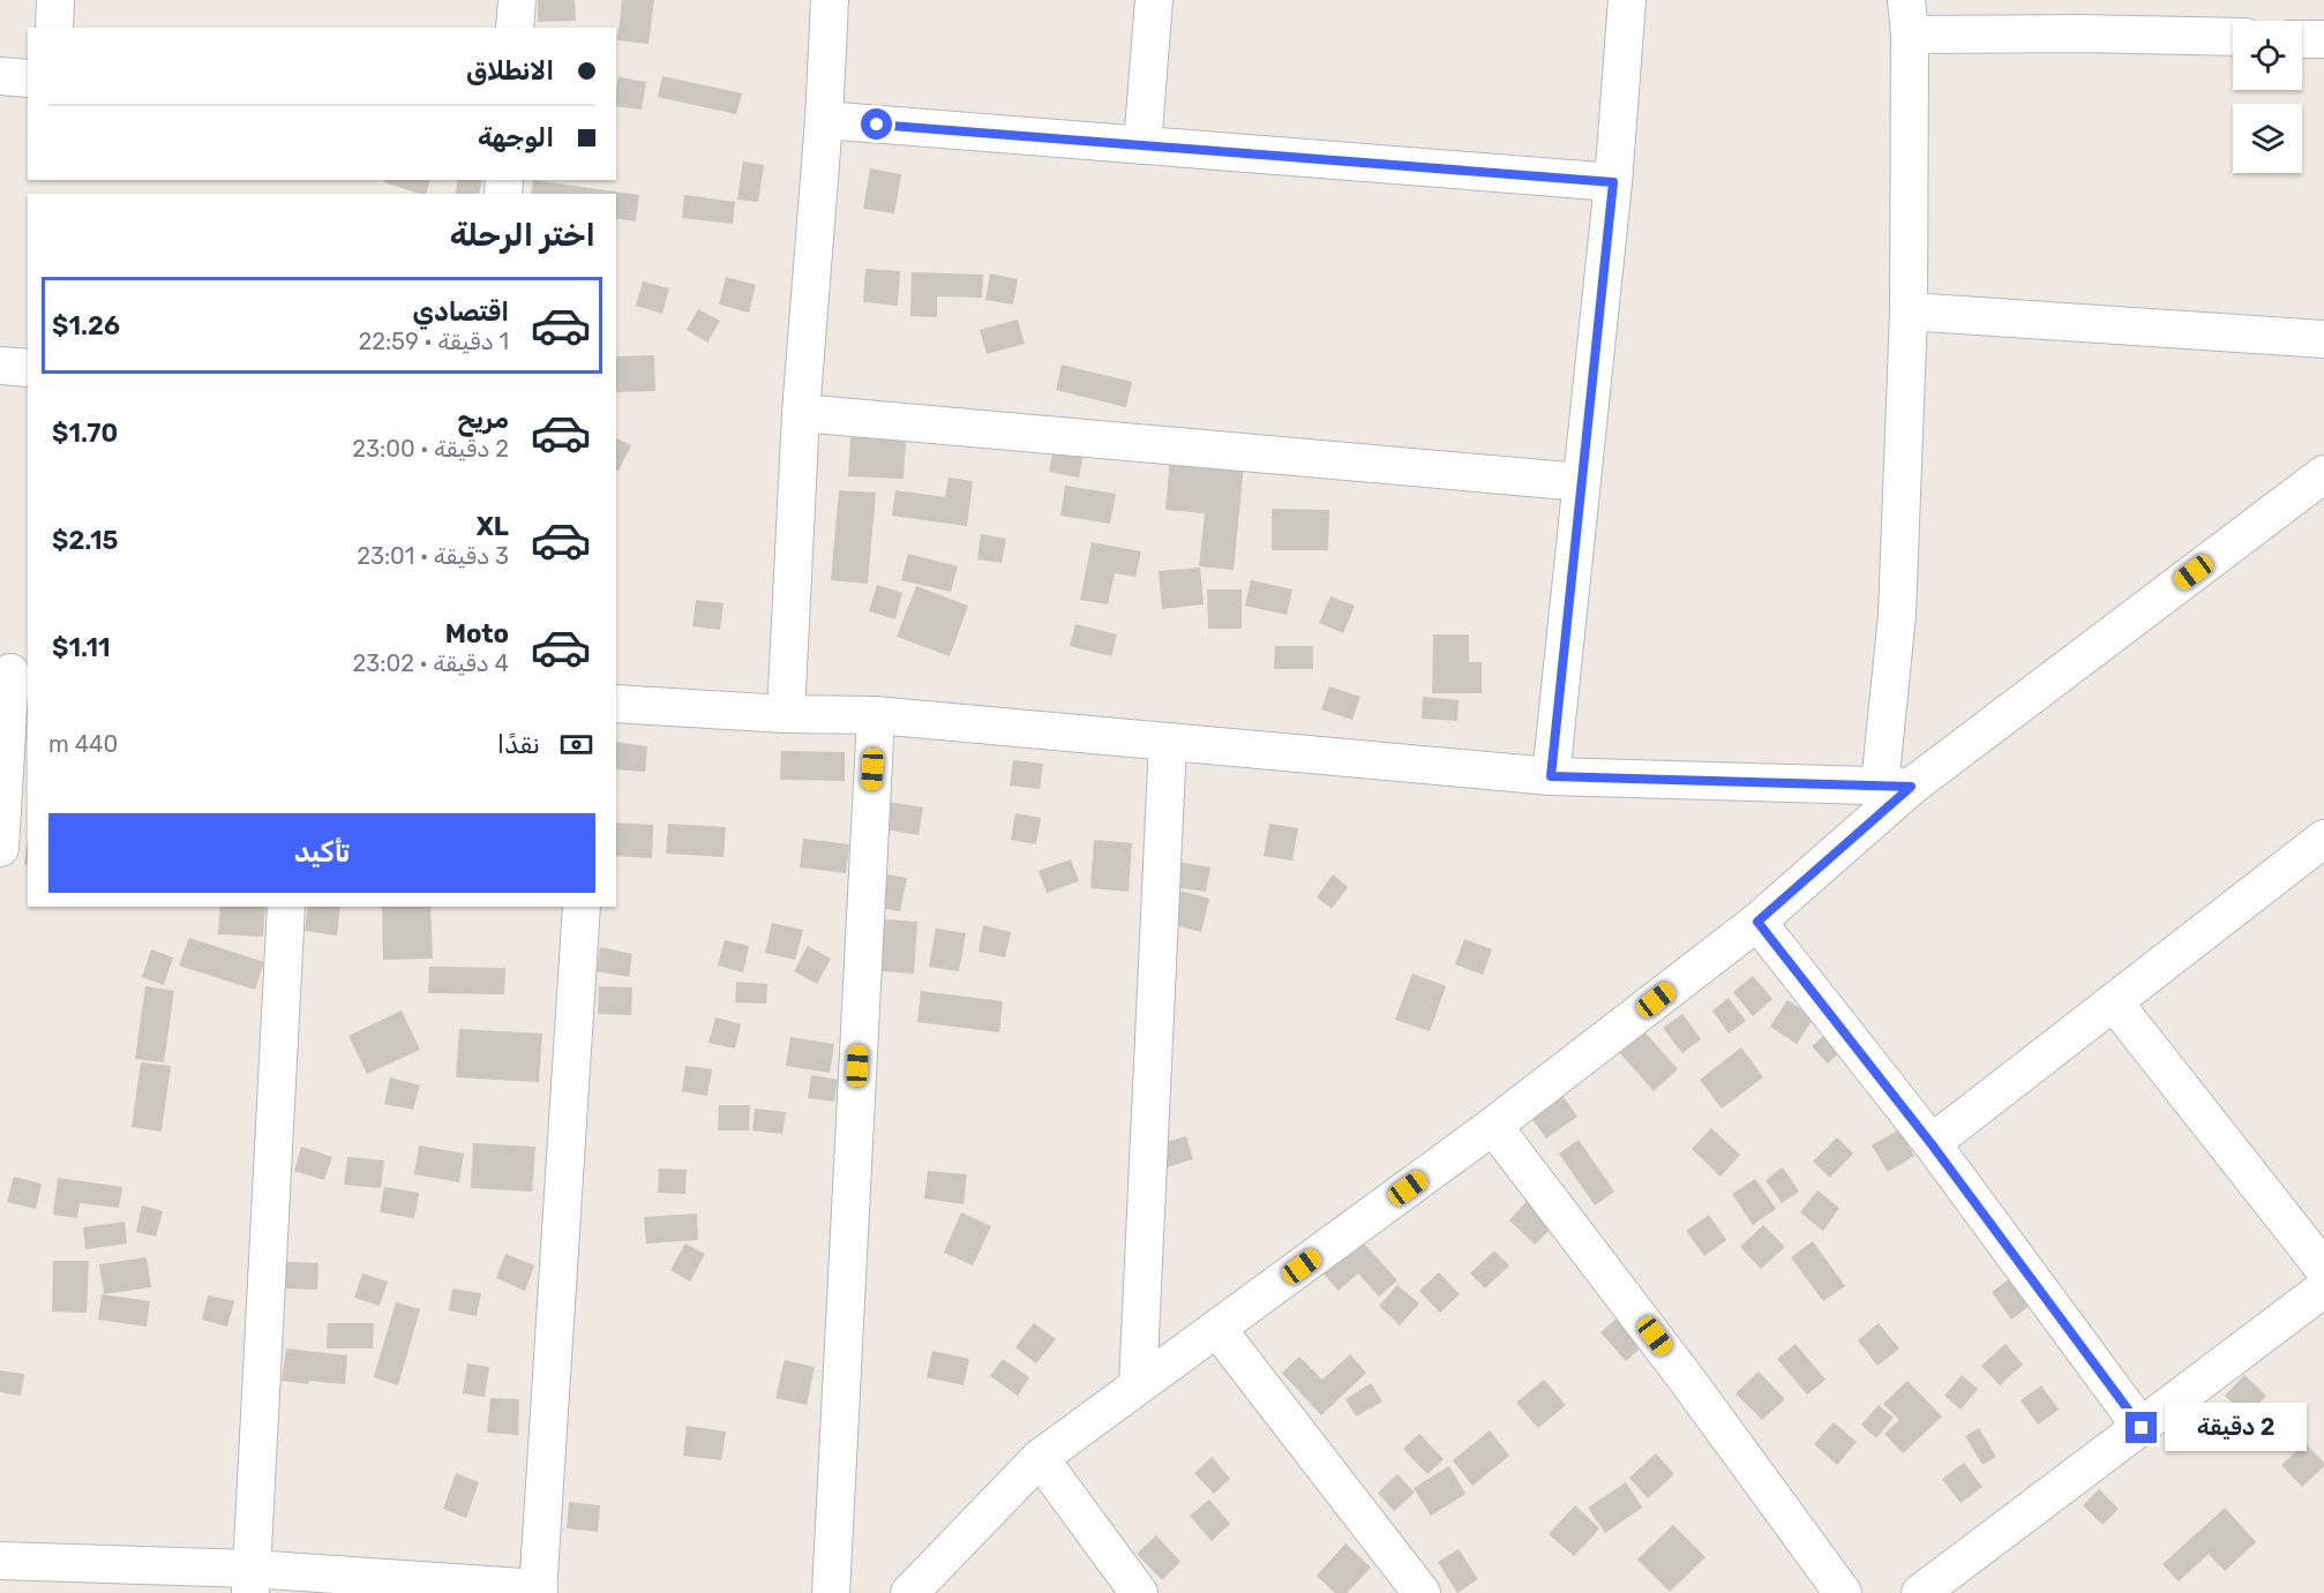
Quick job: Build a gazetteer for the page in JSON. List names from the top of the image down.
{
  "page": {
    "banner": ["الانطلاق", "الوجهة"],
    "heading": "اختر الرحلة",
    "list": [
      {
        "name": "اقتصادي",
        "note": "1 دقيقة · 22:59",
        "value": "$1.26"
      },
      {
        "name": "مريح",
        "note": "2 دقيقة · 23:00",
        "value": "$1.70"
      },
      {
        "name": "XL",
        "note": "3 دقيقة · 23:01",
        "value": "$2.15"
      },
      {
        "name": "Moto",
        "note": "4 دقيقة · 23:02",
        "value": "$1.11"
      }
    ],
    "pay": ["نقدًا", "440 m"],
    "buttons": "تأكيد",
    "bubble": "2 دقيقة"
  }
}
